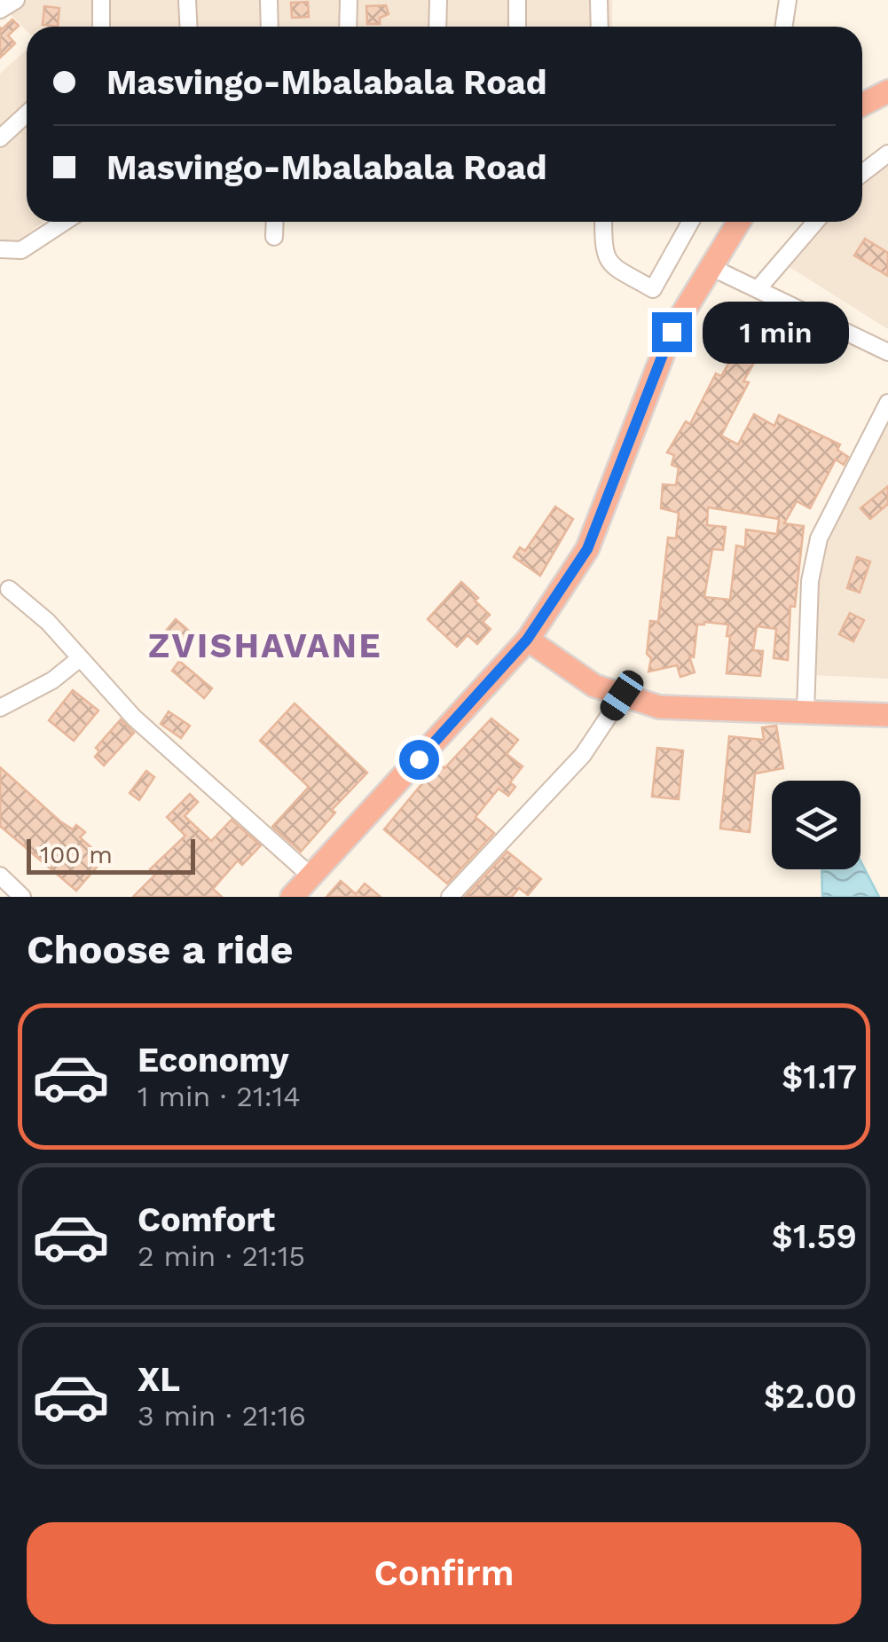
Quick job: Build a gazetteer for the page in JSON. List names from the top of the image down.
{
  "districts": ["ZVISHAVANE"],
  "scale_bar": "100 m",
  "page": {
    "banner": ["Masvingo-Mbalabala Road", "Masvingo-Mbalabala Road"],
    "bubble": "1 min",
    "scale": "100 m",
    "heading": "Choose a ride",
    "list": [
      {
        "name": "Economy",
        "note": "1 min · 21:14",
        "value": "$1.17"
      },
      {
        "name": "Comfort",
        "note": "2 min · 21:15",
        "value": "$1.59"
      },
      {
        "name": "XL",
        "note": "3 min · 21:16",
        "value": "$2.00"
      }
    ],
    "buttons": "Confirm"
  }
}
